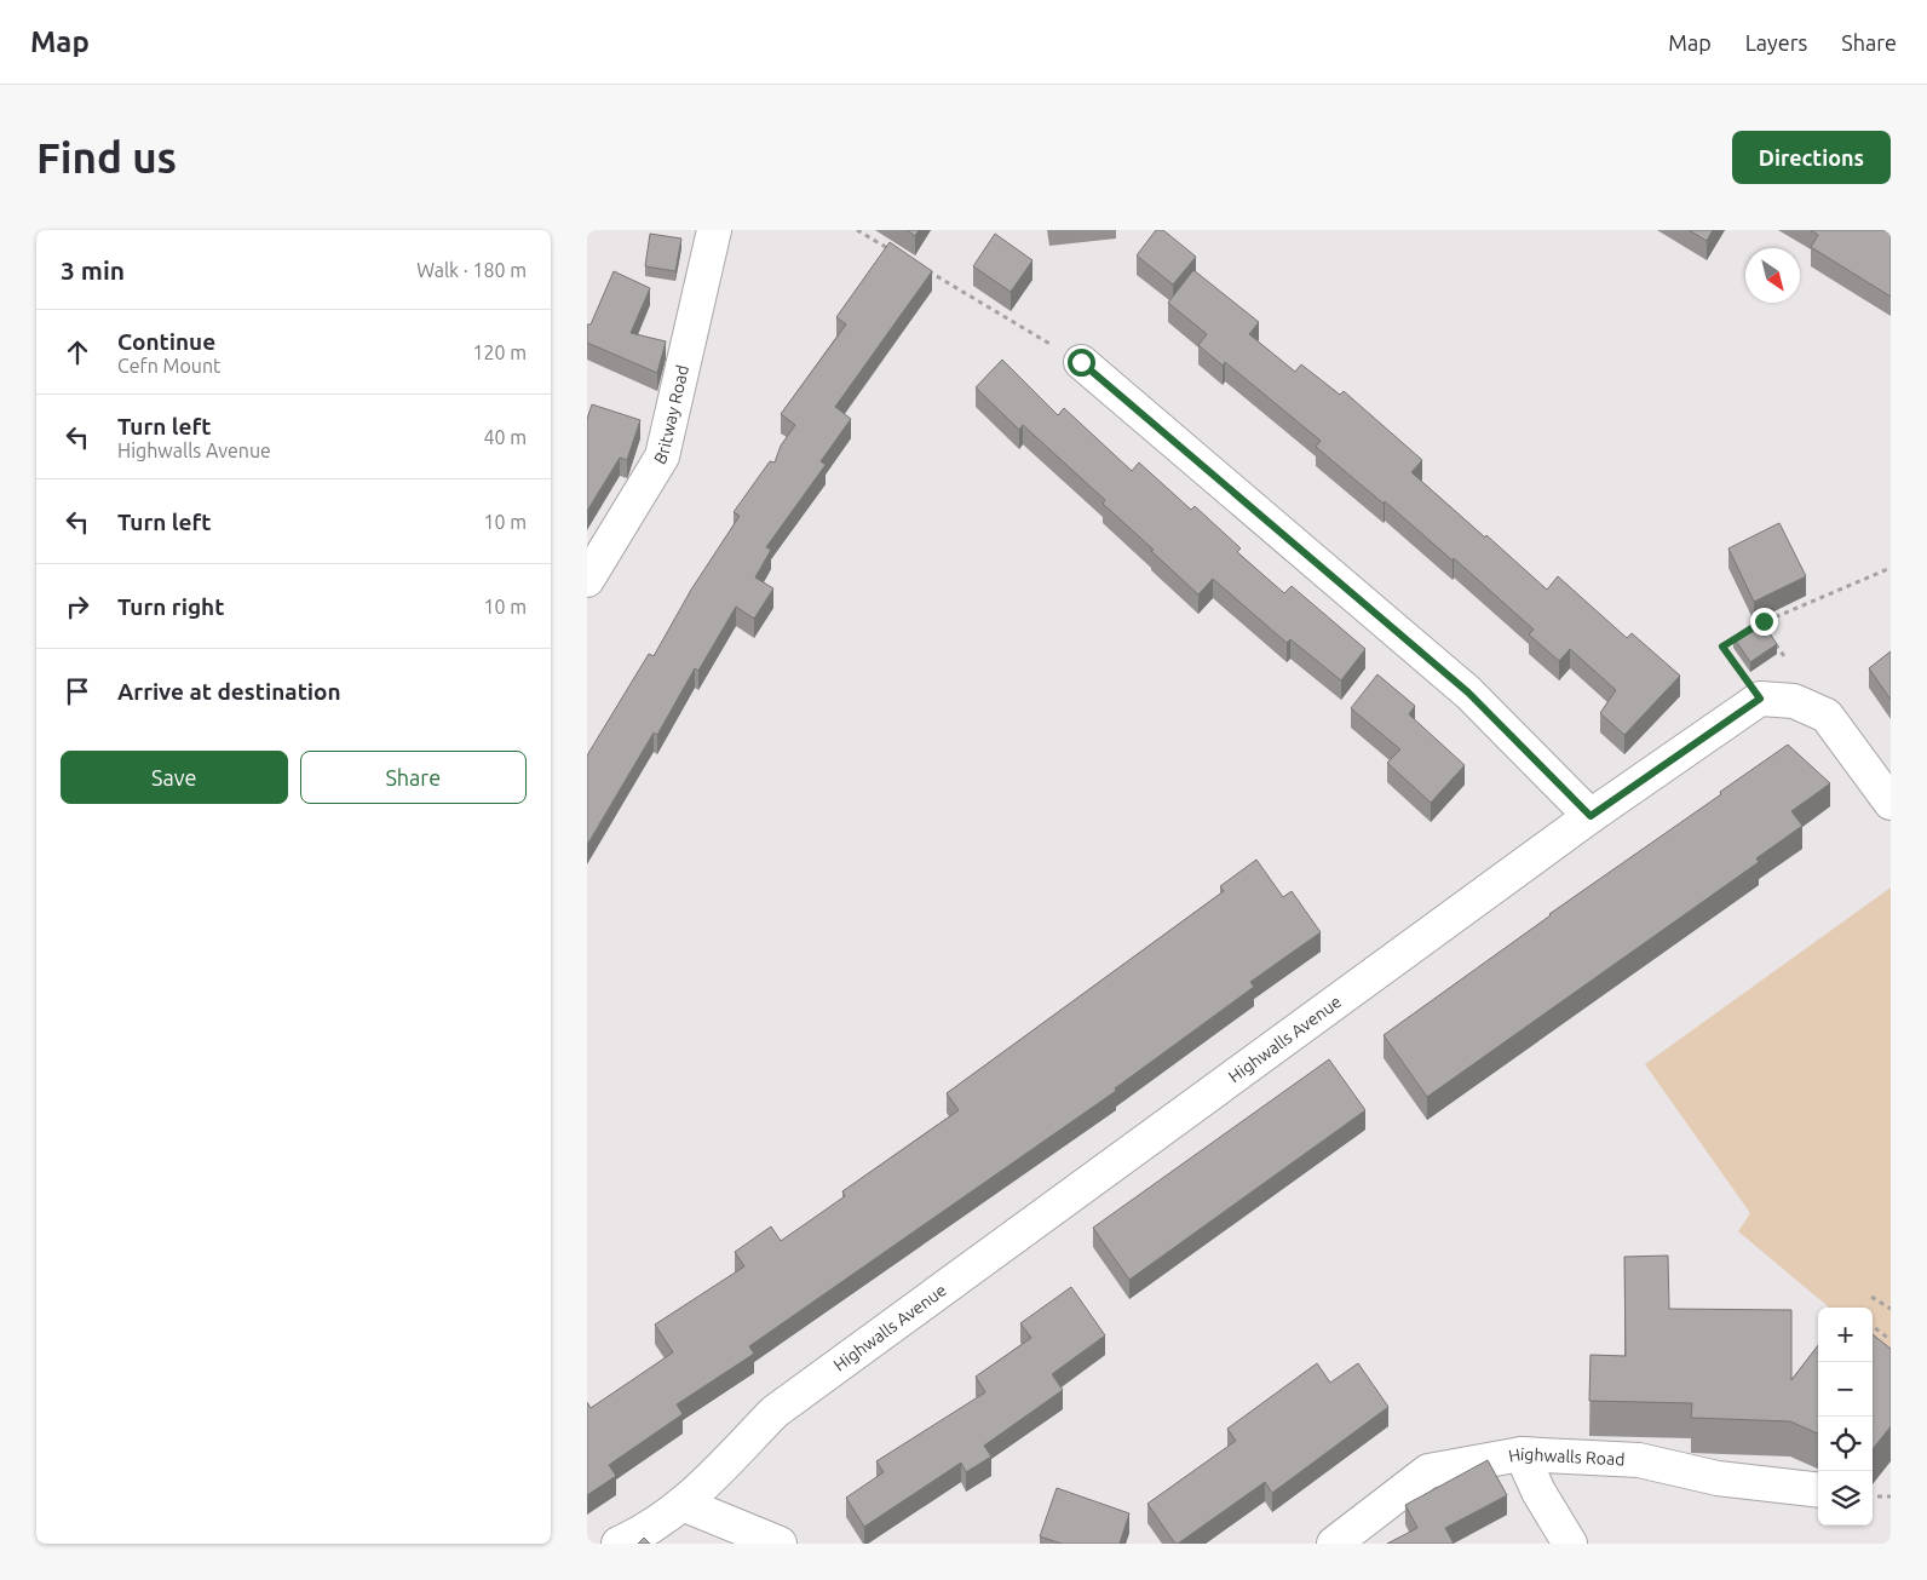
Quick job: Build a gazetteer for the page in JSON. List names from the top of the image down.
{
  "streets": {
    "street": ["Britway Road", "Highwalls Avenue", "Highwalls Road"]
  },
  "north": "bottom right",
  "page": {
    "header": "Map",
    "nav": ["Map", "Layers", "Share"],
    "buttons": [
      "Directions",
      ["Save", "Share"]
    ],
    "title": "Find us",
    "heading": ["3 min", "Walk · 180 m"],
    "list": [
      ["Continue", "Cefn Mount", "120 m"],
      ["Turn left", "Highwalls Avenue", "40 m"],
      ["Turn left", "10 m"],
      ["Turn right", "10 m"],
      "Arrive at destination"
    ],
    "map_buttons": ["+", "−"]
  }
}
